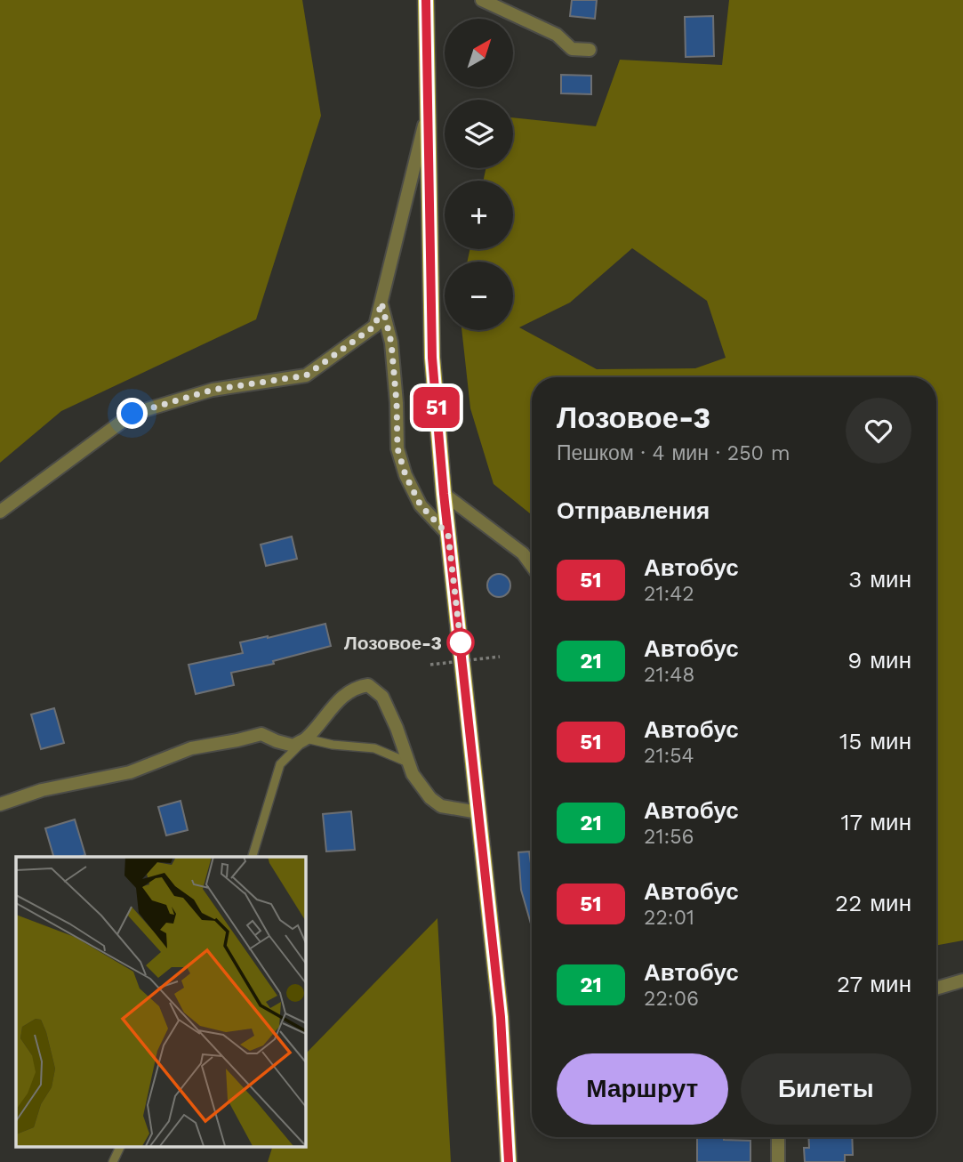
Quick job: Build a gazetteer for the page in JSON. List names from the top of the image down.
{
  "places": ["Лозовое-3"],
  "lines": ["bus line 51"],
  "north": "top right",
  "page": {
    "on_map": "51",
    "map_buttons": ["+", "−"],
    "heading": [
      ["Лозовое-3", "Пешком · 4 мин · 250 m"],
      "Отправления"
    ],
    "list": [
      {
        "mark": "51",
        "name": "Автобус",
        "note": "21:42",
        "value": "3 мин"
      },
      {
        "mark": "21",
        "name": "Автобус",
        "note": "21:48",
        "value": "9 мин"
      },
      {
        "mark": "51",
        "name": "Автобус",
        "note": "21:54",
        "value": "15 мин"
      },
      {
        "mark": "21",
        "name": "Автобус",
        "note": "21:56",
        "value": "17 мин"
      },
      {
        "mark": "51",
        "name": "Автобус",
        "note": "22:01",
        "value": "22 мин"
      },
      {
        "mark": "21",
        "name": "Автобус",
        "note": "22:06",
        "value": "27 мин"
      }
    ],
    "buttons": ["Маршрут", "Билеты"]
  }
}
